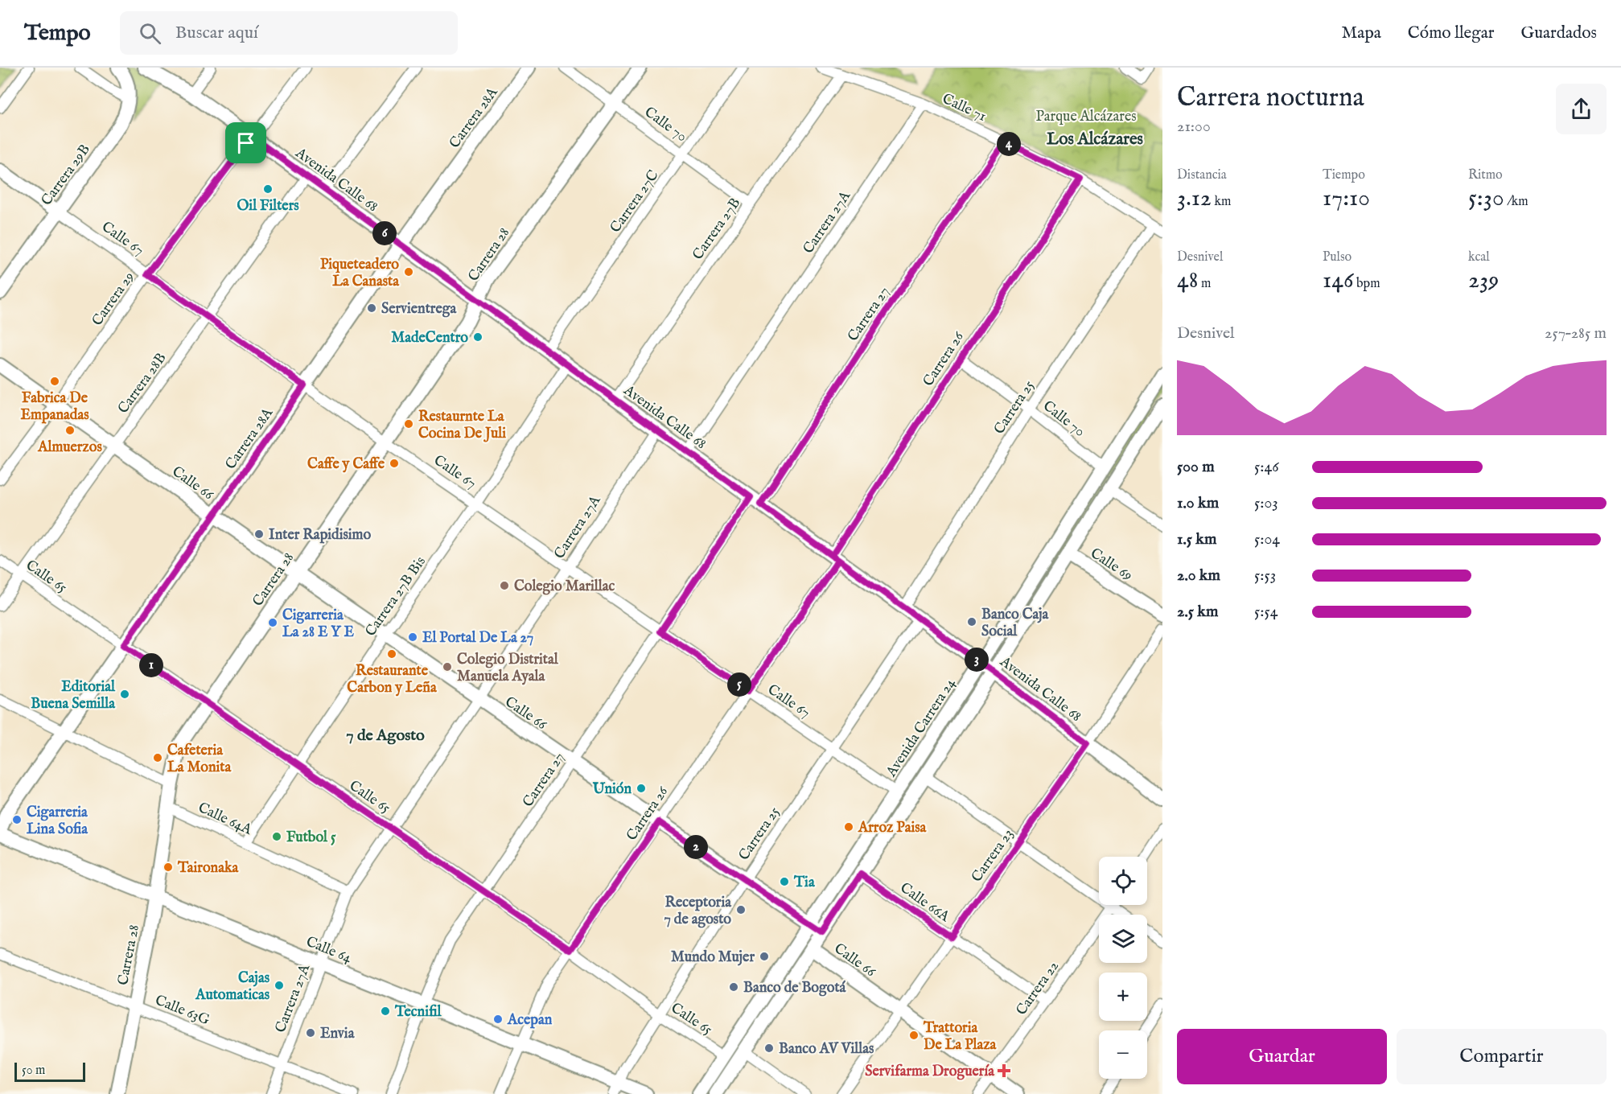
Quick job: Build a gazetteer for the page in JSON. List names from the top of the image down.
{
  "streets": {
    "main road": [
      "Carrera 28A",
      "Carrera 29B",
      "Avenida Calle 68",
      "Calle 67",
      "Carrera 28",
      "Calle 66",
      "Calle 69",
      "Avenida Carrera 24",
      "Calle 64"
    ],
    "street": [
      "Calle 71",
      "Calle 70",
      "Carrera 27C",
      "Carrera 27A",
      "Carrera 27B",
      "Carrera 29",
      "Carrera 27",
      "Carrera 26",
      "Carrera 28B",
      "Carrera 25",
      "Calle 65",
      "Carrera 27B Bis",
      "Calle 64A",
      "Carrera 23",
      "Calle 66A",
      "Carrera 22",
      "Calle 63G"
    ]
  },
  "crossings": [
    ["Calle 71", "Carrera 27A"],
    ["Calle 71", "Carrera 27B"],
    ["Calle 71", "Carrera 27"],
    ["Calle 71", "Carrera 26"],
    ["Calle 71", "Carrera 25"],
    ["Carrera 28A", "Avenida Calle 68"],
    ["Carrera 28A", "Calle 67"],
    ["Carrera 28A", "Calle 66"],
    ["Carrera 28A", "Calle 65"],
    ["Calle 70", "Carrera 27C"],
    ["Calle 70", "Carrera 27B"],
    ["Calle 70", "Carrera 28"],
    ["Calle 70", "Carrera 26"],
    ["Calle 70", "Carrera 25"],
    ["Calle 70", "Avenida Carrera 24"],
    ["Carrera 29B", "Calle 67"],
    ["Avenida Calle 68", "Carrera 27C"],
    ["Avenida Calle 68", "Carrera 27A"],
    ["Avenida Calle 68", "Carrera 27B"],
    ["Avenida Calle 68", "Carrera 28"],
    ["Avenida Calle 68", "Carrera 29"],
    ["Avenida Calle 68", "Carrera 27"],
    ["Avenida Calle 68", "Carrera 26"],
    ["Avenida Calle 68", "Carrera 28B"],
    ["Avenida Calle 68", "Carrera 25"],
    ["Avenida Calle 68", "Carrera 27B Bis"],
    ["Avenida Calle 68", "Avenida Carrera 24"],
    ["Avenida Calle 68", "Carrera 23"],
    ["Carrera 27A", "Calle 67"],
    ["Carrera 27A", "Calle 66"],
    ["Carrera 27A", "Calle 65"],
    ["Carrera 27A", "Calle 64A"],
    ["Carrera 27A", "Calle 64"],
    ["Carrera 27A", "Calle 63G"],
    ["Calle 67", "Carrera 28"],
    ["Calle 67", "Carrera 29"],
    ["Calle 67", "Carrera 27"],
    ["Calle 67", "Carrera 26"],
    ["Calle 67", "Carrera 28B"],
    ["Calle 67", "Carrera 25"],
    ["Calle 67", "Carrera 27B Bis"],
    ["Calle 67", "Avenida Carrera 24"],
    ["Carrera 28", "Calle 66"],
    ["Carrera 28", "Calle 65"],
    ["Carrera 28", "Calle 64A"],
    ["Carrera 28", "Calle 64"],
    ["Carrera 28", "Calle 63G"],
    ["Carrera 29", "Calle 66"],
    ["Carrera 27", "Calle 66"],
    ["Carrera 27", "Calle 65"],
    ["Carrera 27", "Calle 64"],
    ["Carrera 26", "Calle 66"],
    ["Carrera 26", "Calle 65"],
    ["Carrera 26", "Calle 64"],
    ["Carrera 28B", "Calle 66"],
    ["Carrera 28B", "Calle 65"],
    ["Carrera 25", "Calle 66"],
    ["Carrera 25", "Calle 65"],
    ["Carrera 25", "Calle 64"],
    ["Calle 66", "Carrera 27B Bis"],
    ["Calle 66", "Avenida Carrera 24"],
    ["Calle 66", "Carrera 23"],
    ["Calle 66", "Carrera 22"],
    ["Calle 65", "Carrera 27B Bis"],
    ["Calle 65", "Avenida Carrera 24"],
    ["Carrera 27B Bis", "Calle 64A"],
    ["Carrera 23", "Calle 66A"],
    ["Calle 66A", "Carrera 22"]
  ],
  "districts": ["Los Alcázares", "7 de Agosto"],
  "parks": ["Parque Alcázares"],
  "places": {
    "other": [
      "Oil Filters",
      "Piqueteadero La Canasta",
      "Servientrega",
      "MadeCentro",
      "Fabrica De Empanadas",
      "Restaurnte La Cocina De Juli",
      "Almuerzos",
      "Caffe y Caffe",
      "Inter Rapidisimo",
      "Colegio Marillac",
      "Banco Caja Social",
      "Cigarreria La 28 E Y E",
      "El Portal De La 27",
      "Restaurante Carbon y Leña",
      "Colegio Distrital Manuela Ayala",
      "Editorial Buena Semilla",
      "Cafeteria La Monita",
      "Unión",
      "Cigarreria Lina Sofia",
      "Arroz Paisa",
      "Futbol 5",
      "Taironaka",
      "Tia",
      "Receptoria 7 de agosto",
      "Mundo Mujer",
      "Cajas Automaticas",
      "Banco de Bogotá",
      "Tecnifil",
      "Acepan",
      "Envia",
      "Trattoria De La Plaza",
      "Banco AV Villas"
    ],
    "health": ["Servifarma Droguería"]
  },
  "scale_bar": "50 m",
  "page": {
    "header": "Tempo",
    "search": "Buscar aquí",
    "nav": ["Mapa", "Cómo llegar", "Guardados"],
    "heading": ["Carrera nocturna", "21:00"],
    "pins": [
      "4",
      "6",
      "3",
      "1",
      "5",
      "2"
    ],
    "stats": [
      ["Distancia", "3.12 km"],
      ["Tiempo", "17:10"],
      ["Ritmo", "5:30 /km"],
      ["Desnivel", "48 m"],
      ["Pulso", "146 bpm"],
      ["kcal", "239"]
    ],
    "chart": ["Desnivel", "257–285 m"],
    "list": [
      {
        "name": "500 m",
        "note": "5:46"
      },
      {
        "name": "1.0 km",
        "note": "5:03"
      },
      {
        "name": "1.5 km",
        "note": "5:04"
      },
      {
        "name": "2.0 km",
        "note": "5:53"
      },
      {
        "name": "2.5 km",
        "note": "5:54"
      }
    ],
    "map_buttons": ["+", "−"],
    "buttons": ["Guardar", "Compartir"],
    "scale": "50 m"
  }
}
